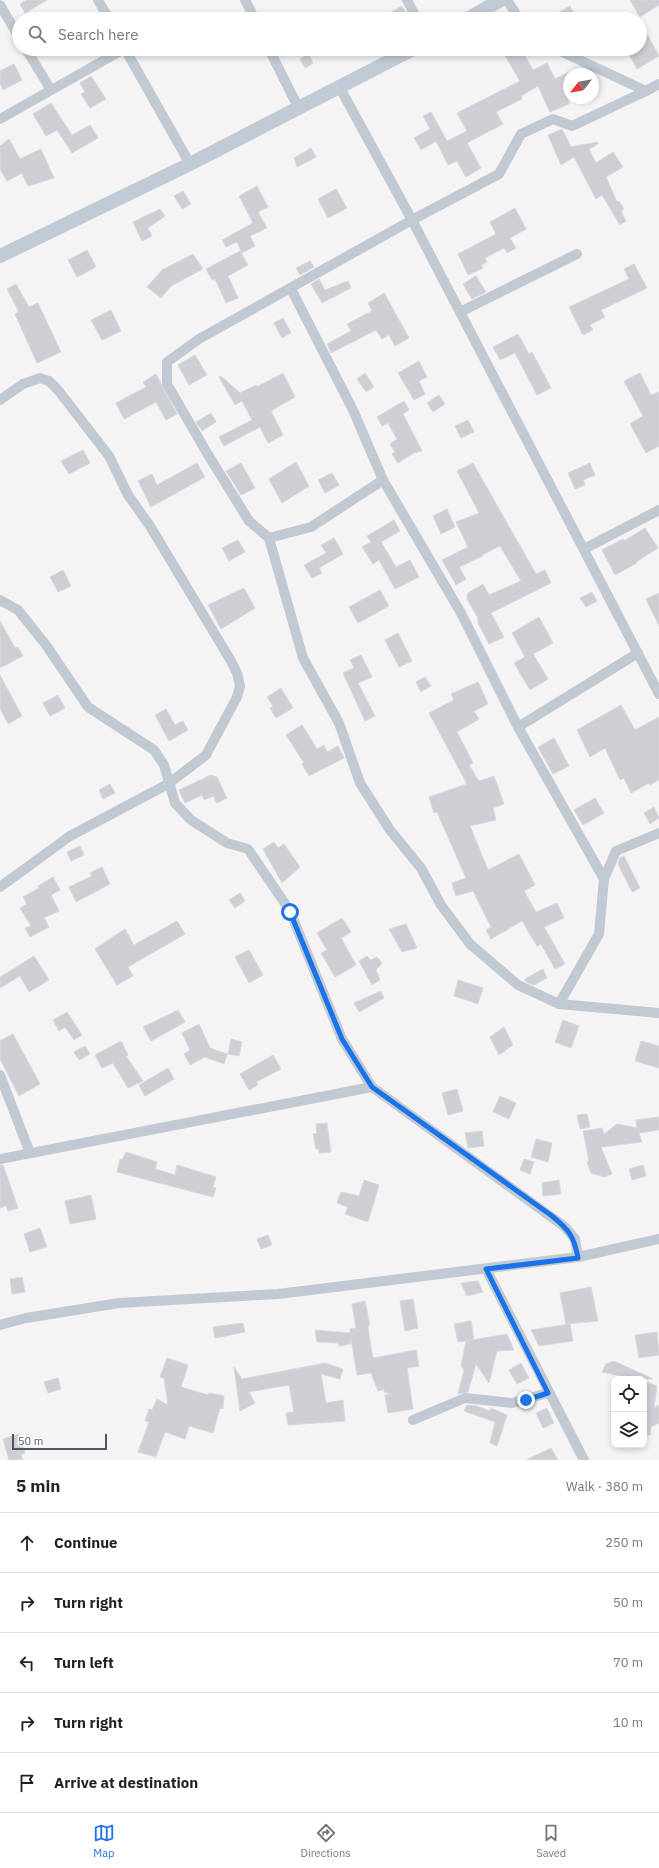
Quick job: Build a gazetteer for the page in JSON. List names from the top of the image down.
{
  "scale_bar": "50 m",
  "north": "bottom left",
  "page": {
    "search": "Search here",
    "scale": "50 m",
    "heading": ["5 min", "Walk · 380 m"],
    "list": [
      ["Continue", "250 m"],
      ["Turn right", "50 m"],
      ["Turn left", "70 m"],
      ["Turn right", "10 m"],
      "Arrive at destination"
    ],
    "nav": ["Map", "Directions", "Saved"]
  }
}
